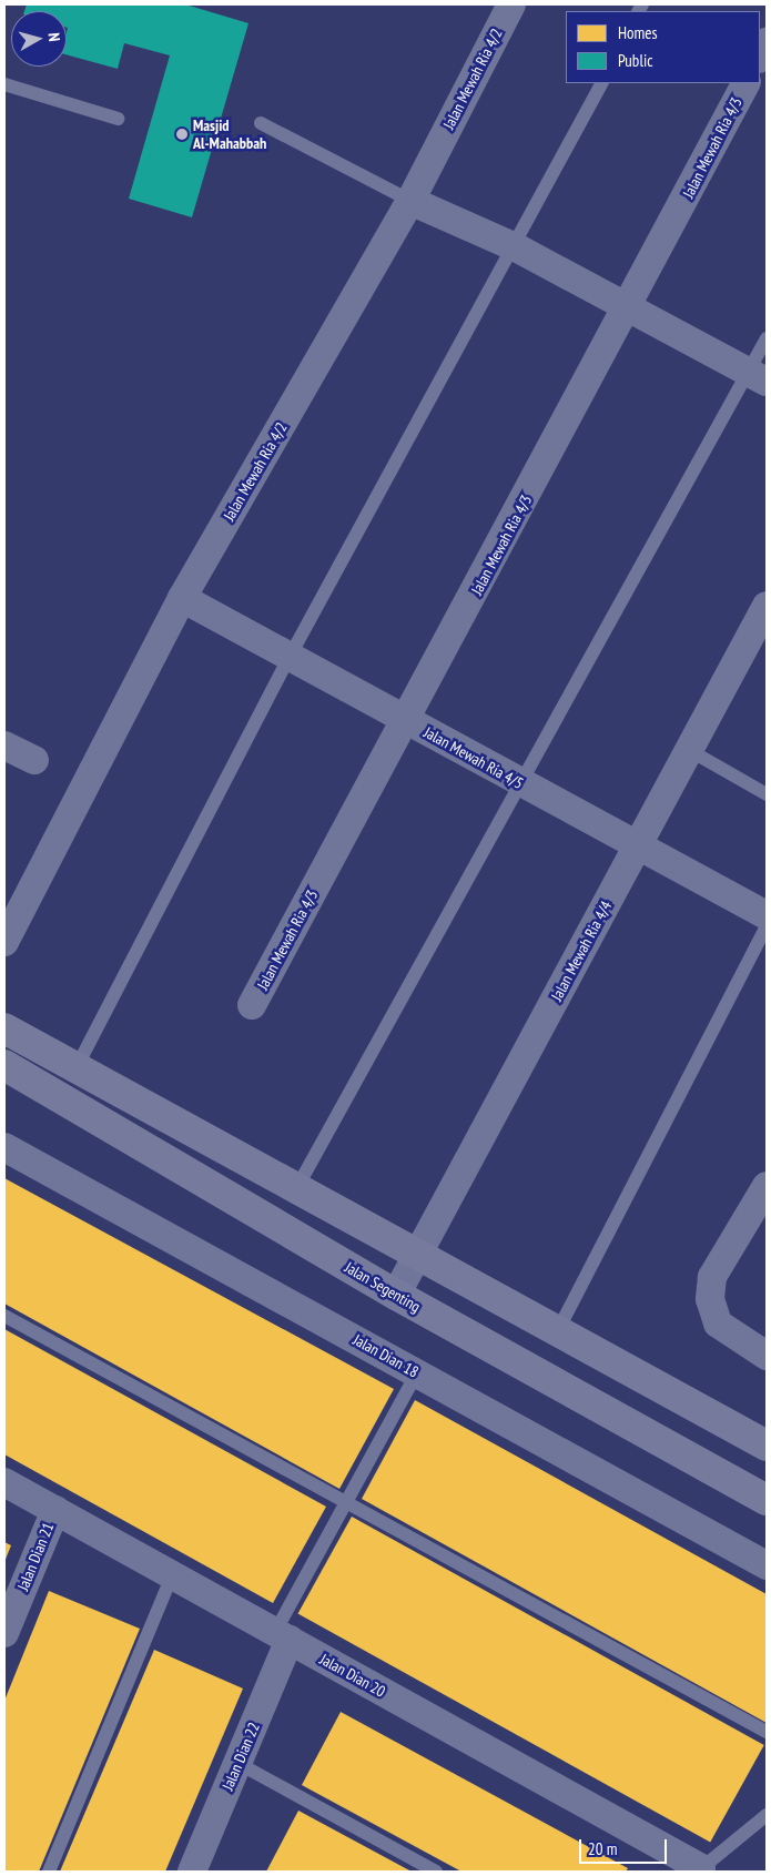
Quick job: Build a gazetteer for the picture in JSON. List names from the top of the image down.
{
  "streets": {
    "street": [
      "Jalan Mewah Ria 4/2",
      "Jalan Mewah Ria 4/3",
      "Jalan Mewah Ria 4/5",
      "Jalan Mewah Ria 4/4",
      "Jalan Segenting",
      "Jalan Dian 18",
      "Jalan Dian 21",
      "Jalan Dian 20",
      "Jalan Dian 22"
    ]
  },
  "crossings": [
    ["Jalan Mewah Ria 4/2", "Jalan Mewah Ria 4/5"],
    ["Jalan Mewah Ria 4/3", "Jalan Mewah Ria 4/5"],
    ["Jalan Mewah Ria 4/5", "Jalan Mewah Ria 4/4"],
    ["Jalan Mewah Ria 4/4", "Jalan Segenting"],
    ["Jalan Dian 21", "Jalan Dian 20"],
    ["Jalan Dian 20", "Jalan Dian 22"]
  ],
  "places": ["Masjid Al-Mahabbah"],
  "legend": ["Homes", "Public"],
  "scale_bar": "20 m",
  "north": "right"
}
